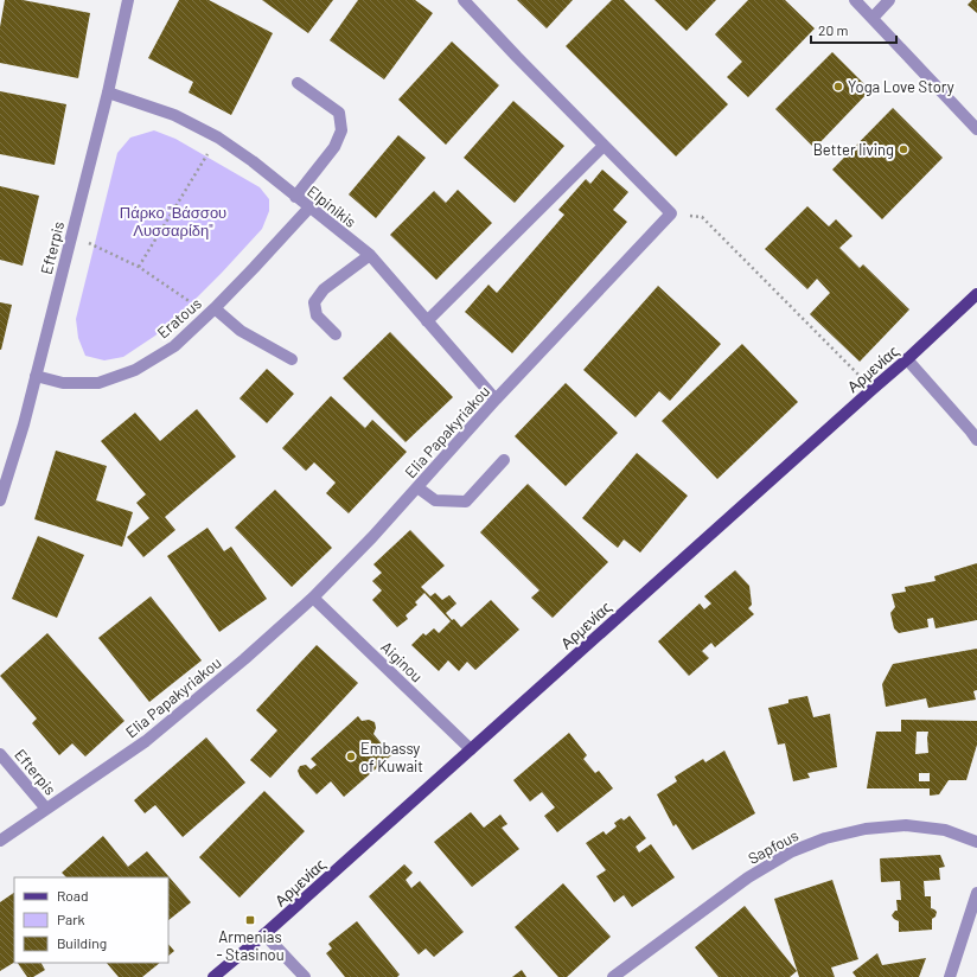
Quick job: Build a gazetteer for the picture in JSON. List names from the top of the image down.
{
  "streets": {
    "main road": ["Αρμενίας"],
    "street": [
      "Elpinikis",
      "Efterpis",
      "Eratous",
      "Elia Papakyriakou",
      "Aiginou",
      "Sapfous"
    ]
  },
  "crossings": [
    ["Elpinikis", "Efterpis"],
    ["Elpinikis", "Eratous"],
    ["Elpinikis", "Elia Papakyriakou"],
    ["Efterpis", "Eratous"],
    ["Efterpis", "Elia Papakyriakou"],
    ["Αρμενίας", "Aiginou"],
    ["Elia Papakyriakou", "Aiginou"]
  ],
  "parks": ["Πάρκο \"Βάσσου Λυσσαρίδη\""],
  "places": {
    "other": ["Yoga Love Story", "Better living", "Embassy of Kuwait"],
    "transit": ["Armenias - Stasinou"]
  },
  "legend": ["Road", "Park", "Building"],
  "scale_bar": "20 m"
}
